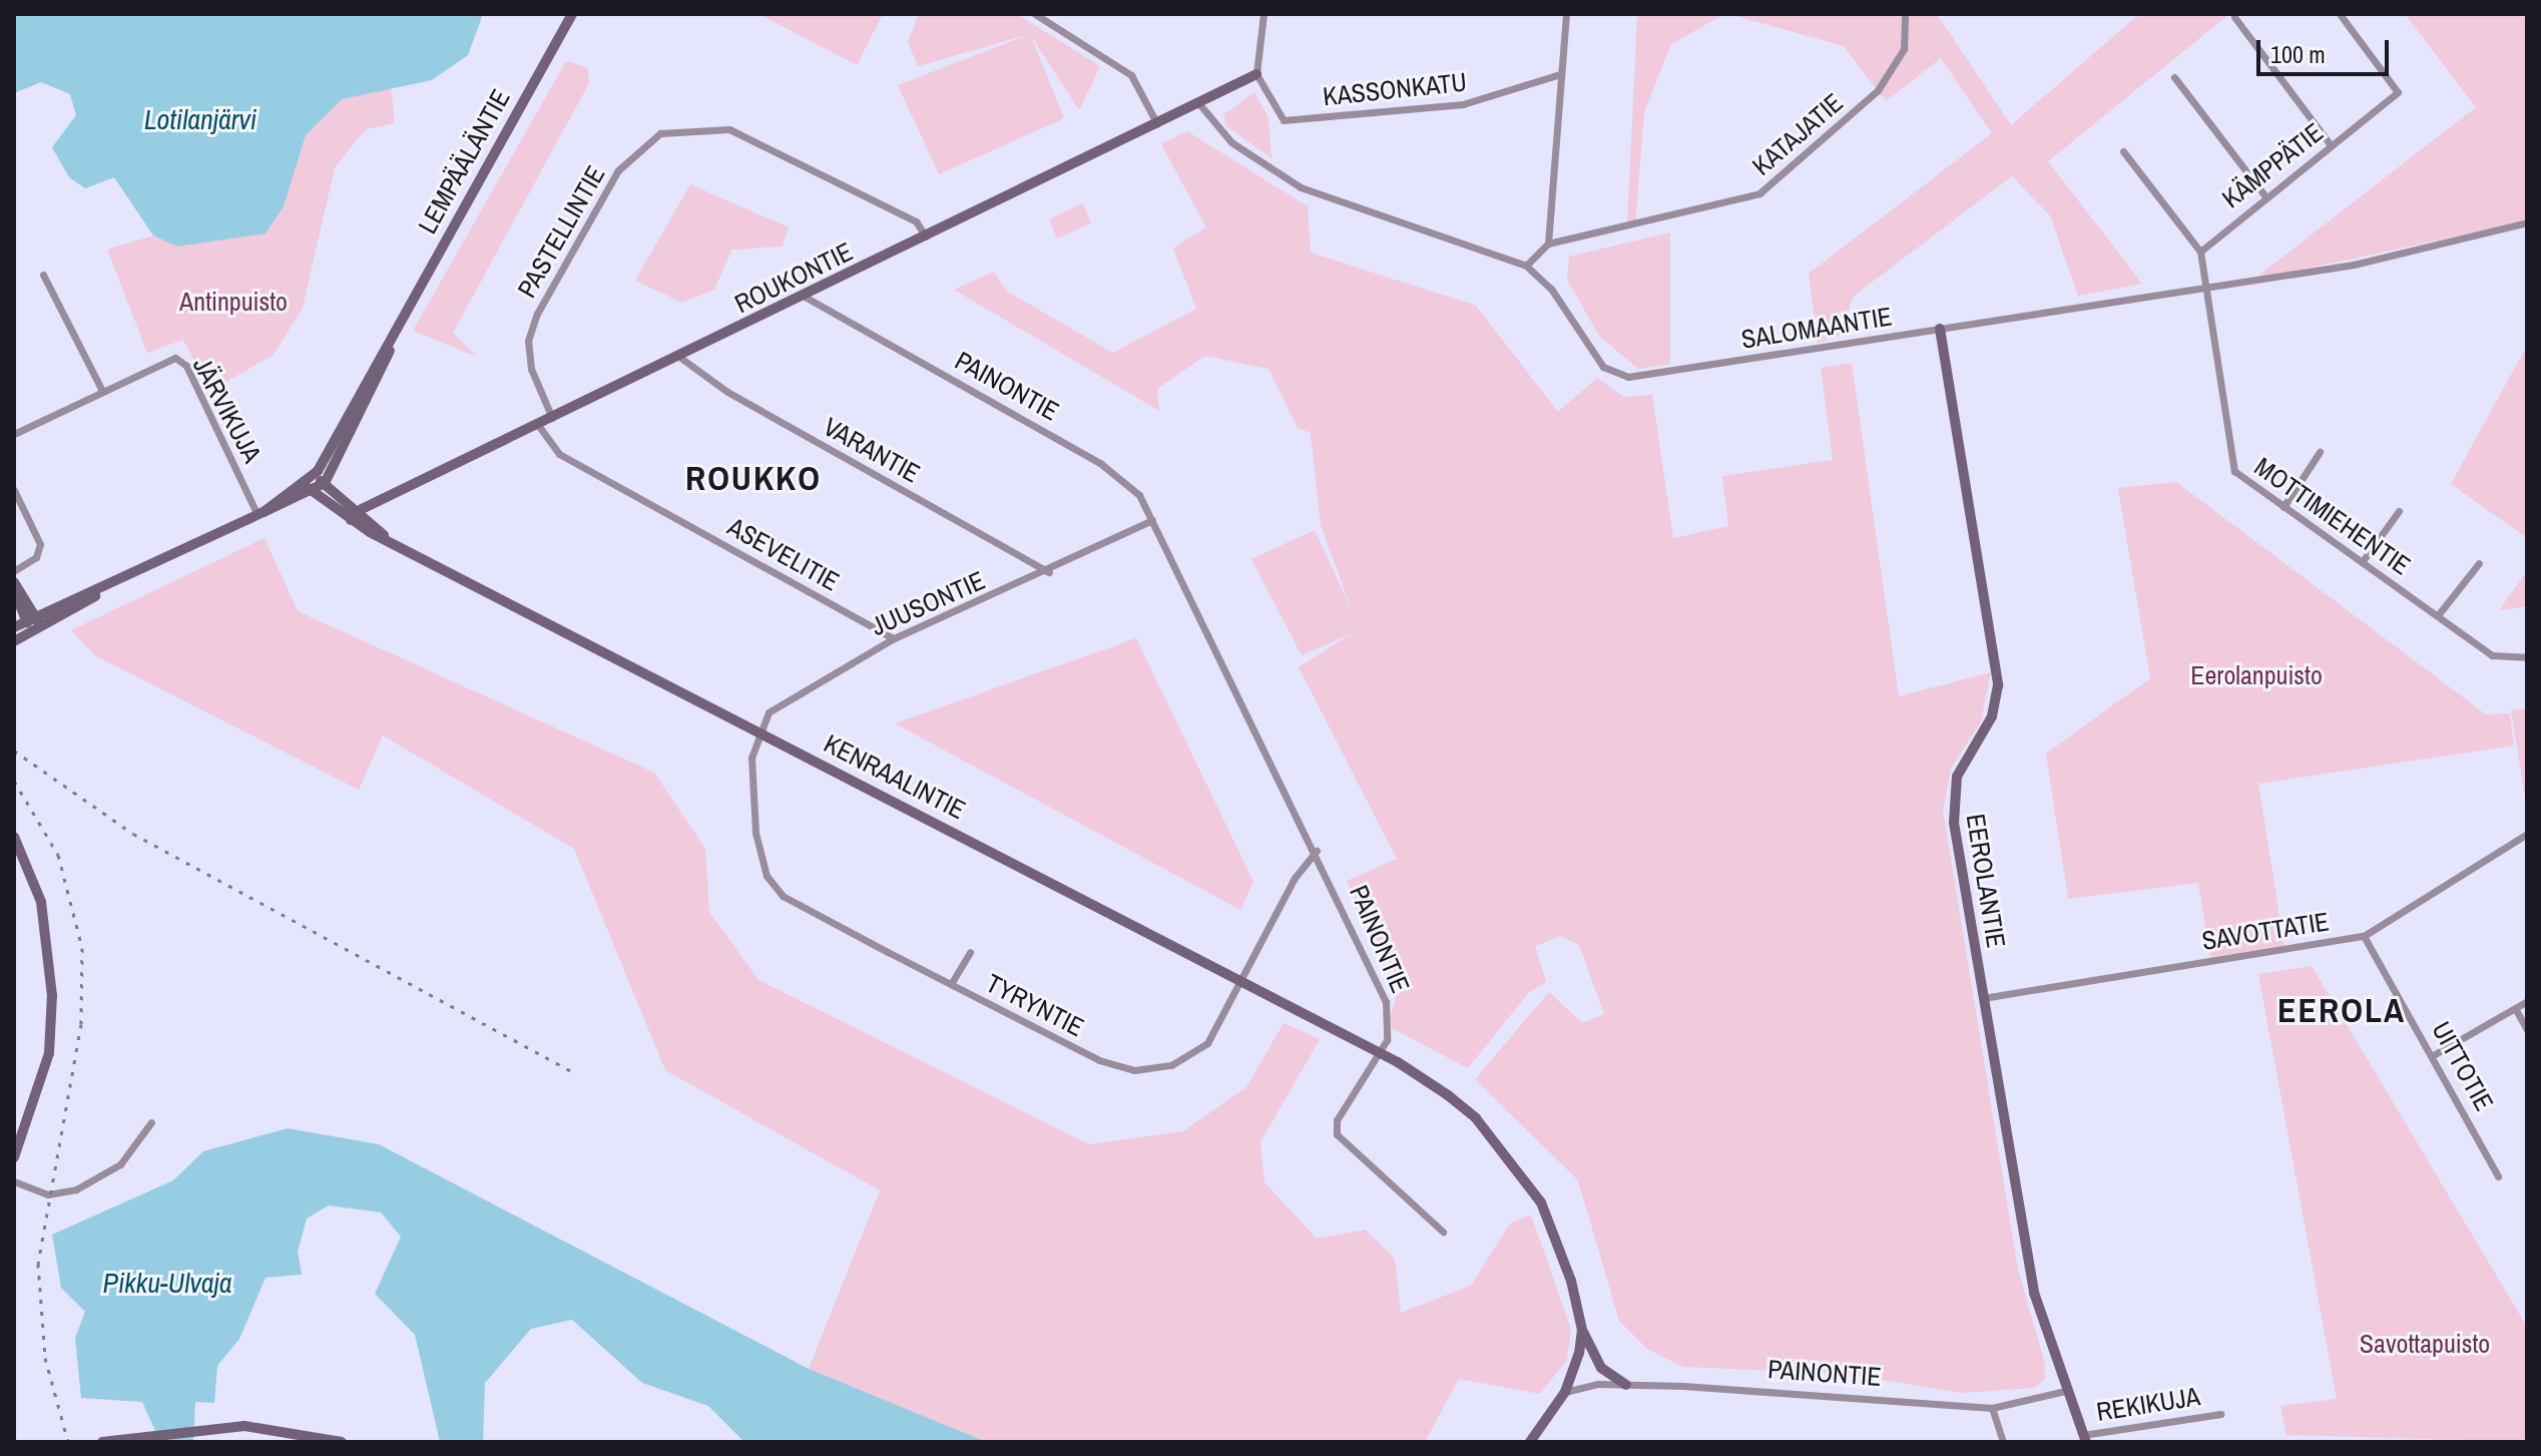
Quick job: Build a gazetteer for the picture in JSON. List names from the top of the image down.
{
  "streets": {
    "street": [
      "KASSONKATU",
      "KATAJATIE",
      "LEMPÄÄLÄNTIE",
      "KÄMPPÄTIE",
      "PASTELLINTIE",
      "ROUKONTIE",
      "SALOMAANTIE",
      "PAINONTIE",
      "JÄRVIKUJA",
      "VARANTIE",
      "MOTTIMIEHENTIE",
      "ASEVELITIE",
      "JUUSONTIE",
      "KENRAALINTIE",
      "EEROLANTIE",
      "SAVOTTATIE",
      "TYRYNTIE",
      "UITTOTIE",
      "REKIKUJA"
    ]
  },
  "crossings": [
    ["KASSONKATU", "ROUKONTIE"],
    ["LEMPÄÄLÄNTIE", "JÄRVIKUJA"],
    ["LEMPÄÄLÄNTIE", "KENRAALINTIE"],
    ["PASTELLINTIE", "ROUKONTIE"],
    ["ROUKONTIE", "SALOMAANTIE"],
    ["ROUKONTIE", "PAINONTIE"],
    ["ROUKONTIE", "VARANTIE"],
    ["ROUKONTIE", "ASEVELITIE"],
    ["ROUKONTIE", "KENRAALINTIE"],
    ["SALOMAANTIE", "MOTTIMIEHENTIE"],
    ["SALOMAANTIE", "EEROLANTIE"],
    ["PAINONTIE", "JUUSONTIE"],
    ["PAINONTIE", "KENRAALINTIE"],
    ["PAINONTIE", "EEROLANTIE"],
    ["PAINONTIE", "TYRYNTIE"],
    ["VARANTIE", "JUUSONTIE"],
    ["ASEVELITIE", "JUUSONTIE"],
    ["JUUSONTIE", "KENRAALINTIE"],
    ["JUUSONTIE", "TYRYNTIE"],
    ["KENRAALINTIE", "TYRYNTIE"],
    ["EEROLANTIE", "SAVOTTATIE"],
    ["EEROLANTIE", "REKIKUJA"],
    ["SAVOTTATIE", "UITTOTIE"]
  ],
  "districts": ["ROUKKO", "EEROLA"],
  "water": ["Lotilanjärvi", "Pikku-Ulvaja"],
  "parks": ["Antinpuisto", "Eerolanpuisto", "Savottapuisto"],
  "scale_bar": "100 m"
}
